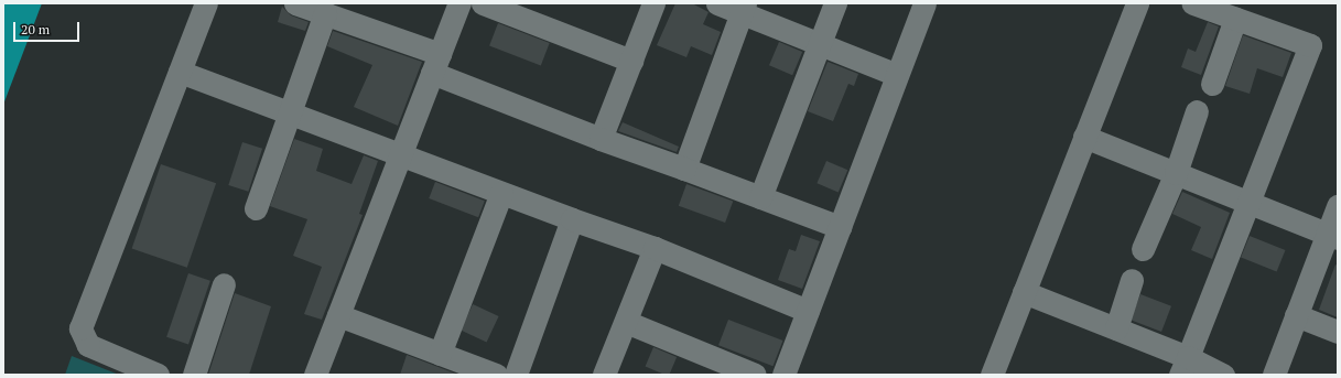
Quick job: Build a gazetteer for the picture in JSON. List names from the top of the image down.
{
  "scale_bar": "20 m"
}
